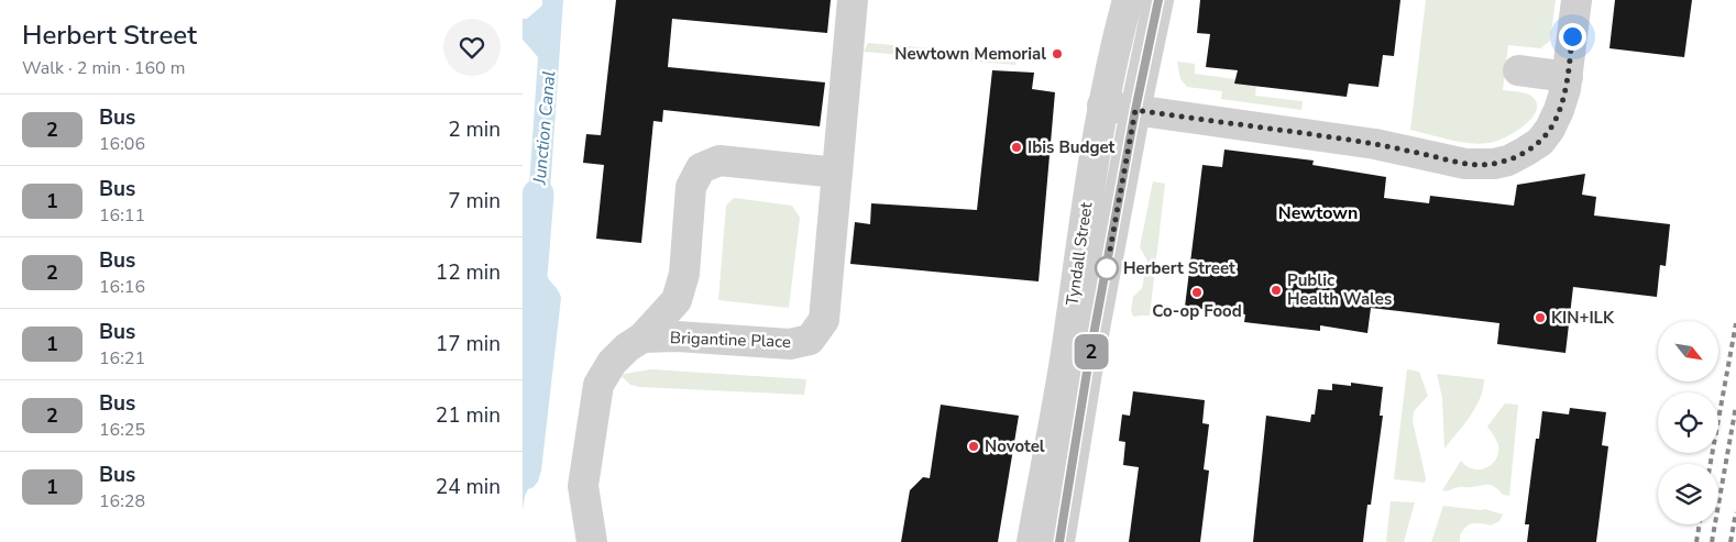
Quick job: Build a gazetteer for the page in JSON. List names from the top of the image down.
{
  "streets": {
    "street": ["Tyndall Street", "Brigantine Place"]
  },
  "districts": ["Newtown"],
  "water": ["Junction Canal"],
  "places": [
    "Newtown Memorial",
    "Ibis Budget",
    "Herbert Street",
    "Public Health Wales",
    "Co-op Food",
    "KIN+ILK",
    "Novotel"
  ],
  "lines": ["bus line 2"],
  "north": "bottom right",
  "page": {
    "heading": ["Herbert Street", "Walk · 2 min · 160 m"],
    "on_map": "2",
    "list": [
      {
        "mark": "2",
        "name": "Bus",
        "note": "16:06",
        "value": "2 min"
      },
      {
        "mark": "1",
        "name": "Bus",
        "note": "16:11",
        "value": "7 min"
      },
      {
        "mark": "2",
        "name": "Bus",
        "note": "16:16",
        "value": "12 min"
      },
      {
        "mark": "1",
        "name": "Bus",
        "note": "16:21",
        "value": "17 min"
      },
      {
        "mark": "2",
        "name": "Bus",
        "note": "16:25",
        "value": "21 min"
      },
      {
        "mark": "1",
        "name": "Bus",
        "note": "16:28",
        "value": "24 min"
      }
    ]
  }
}
